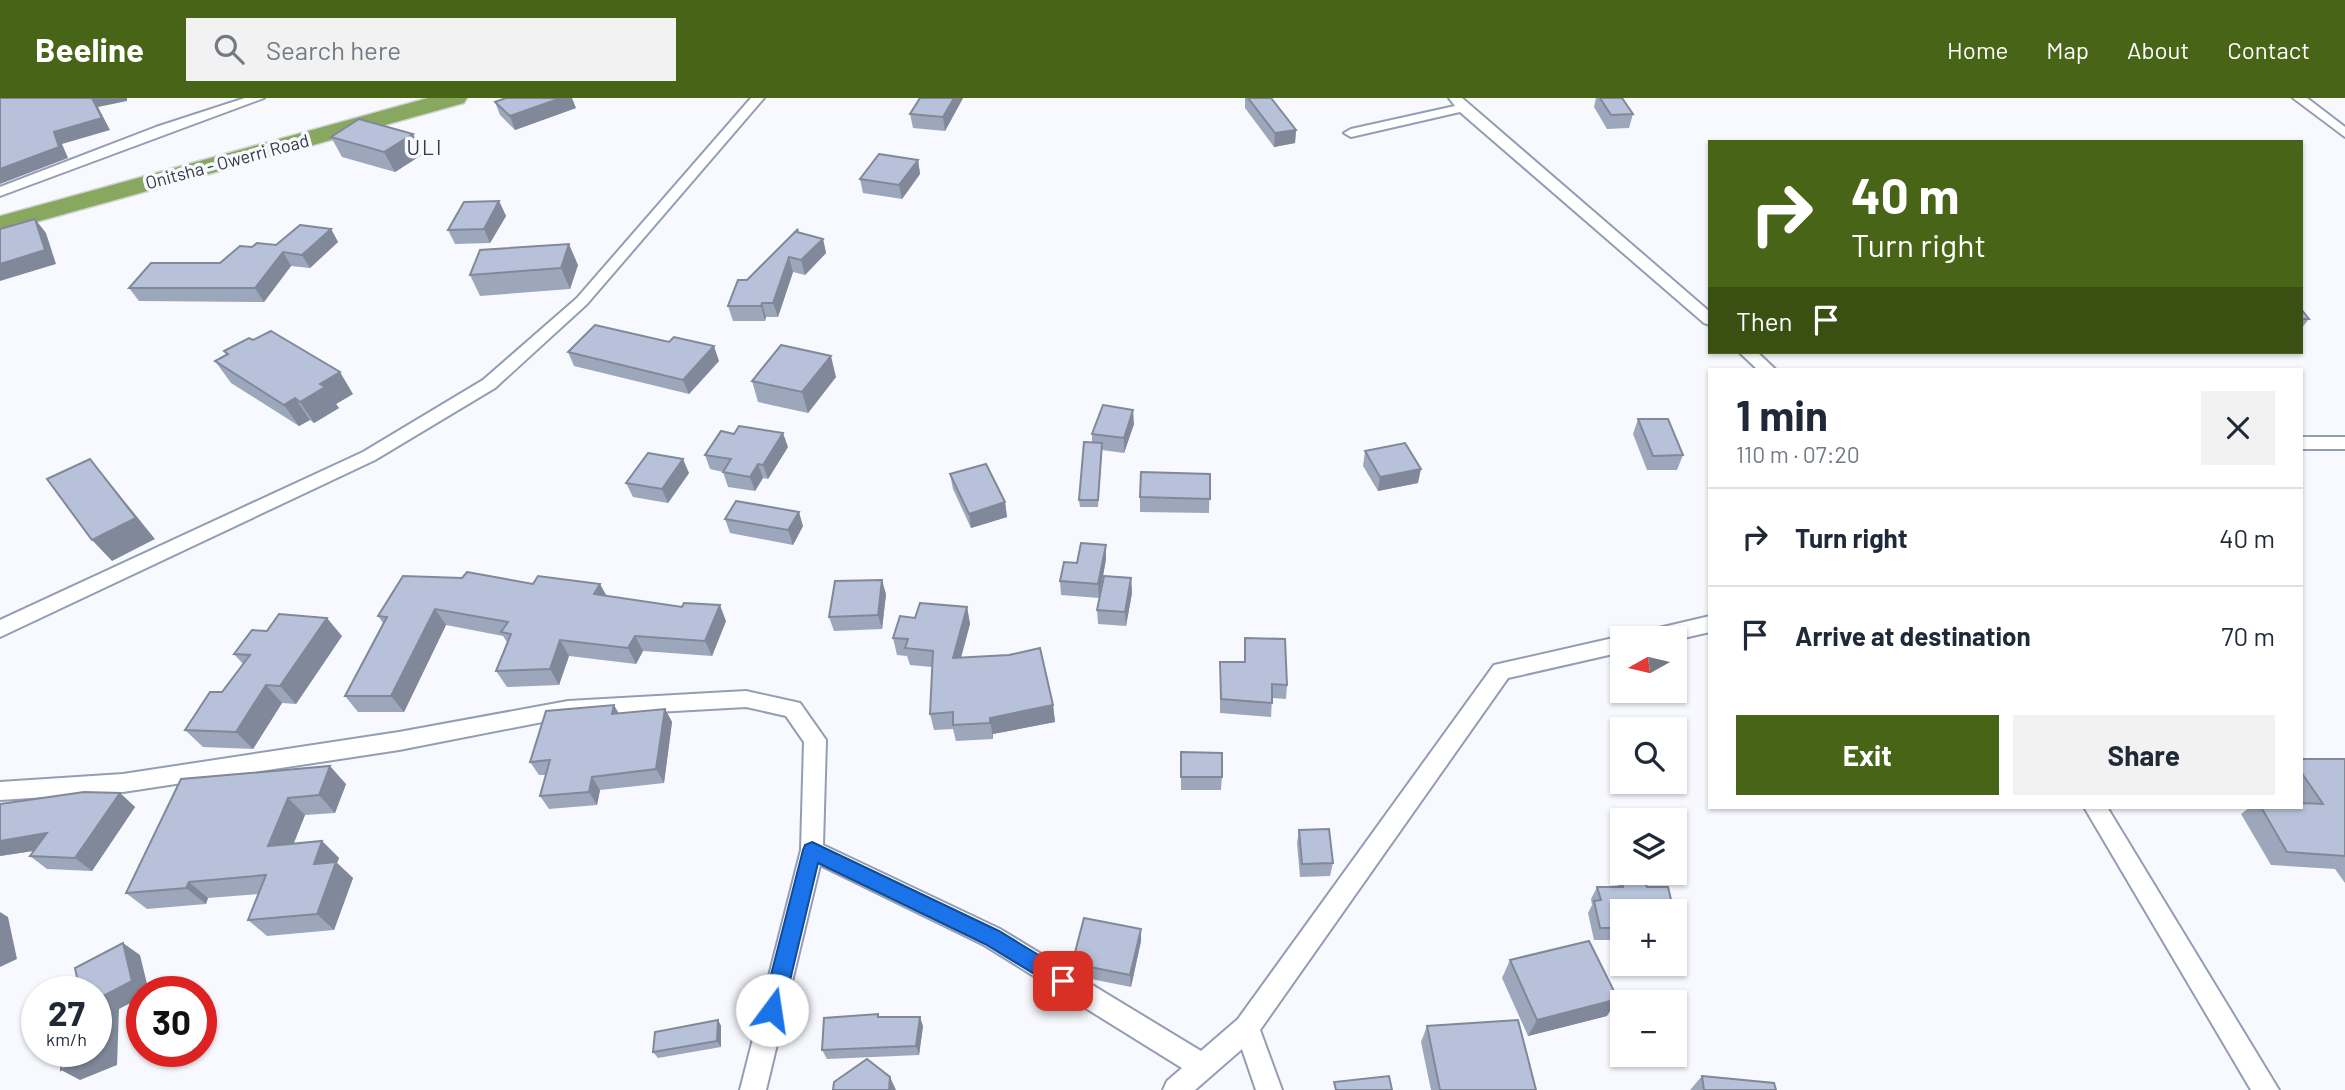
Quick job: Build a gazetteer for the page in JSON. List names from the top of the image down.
{
  "streets": {
    "highway": ["Onitsha - Owerri Road"]
  },
  "districts": ["ULI"],
  "north": "left",
  "page": {
    "header": "Beeline",
    "search": "Search here",
    "nav": [
      "Home",
      "Map",
      "About",
      "Contact"
    ],
    "turn": ["40 m", "Turn right"],
    "then": "Then",
    "heading": ["1 min", "110 m · 07:20"],
    "list": [
      {
        "name": "Turn right",
        "value": "40 m"
      },
      {
        "name": "Arrive at destination",
        "value": "70 m"
      }
    ],
    "map_buttons": ["+", "−"],
    "buttons": ["Exit", "Share"],
    "speed": "27 km/h",
    "limit": "30"
  }
}
